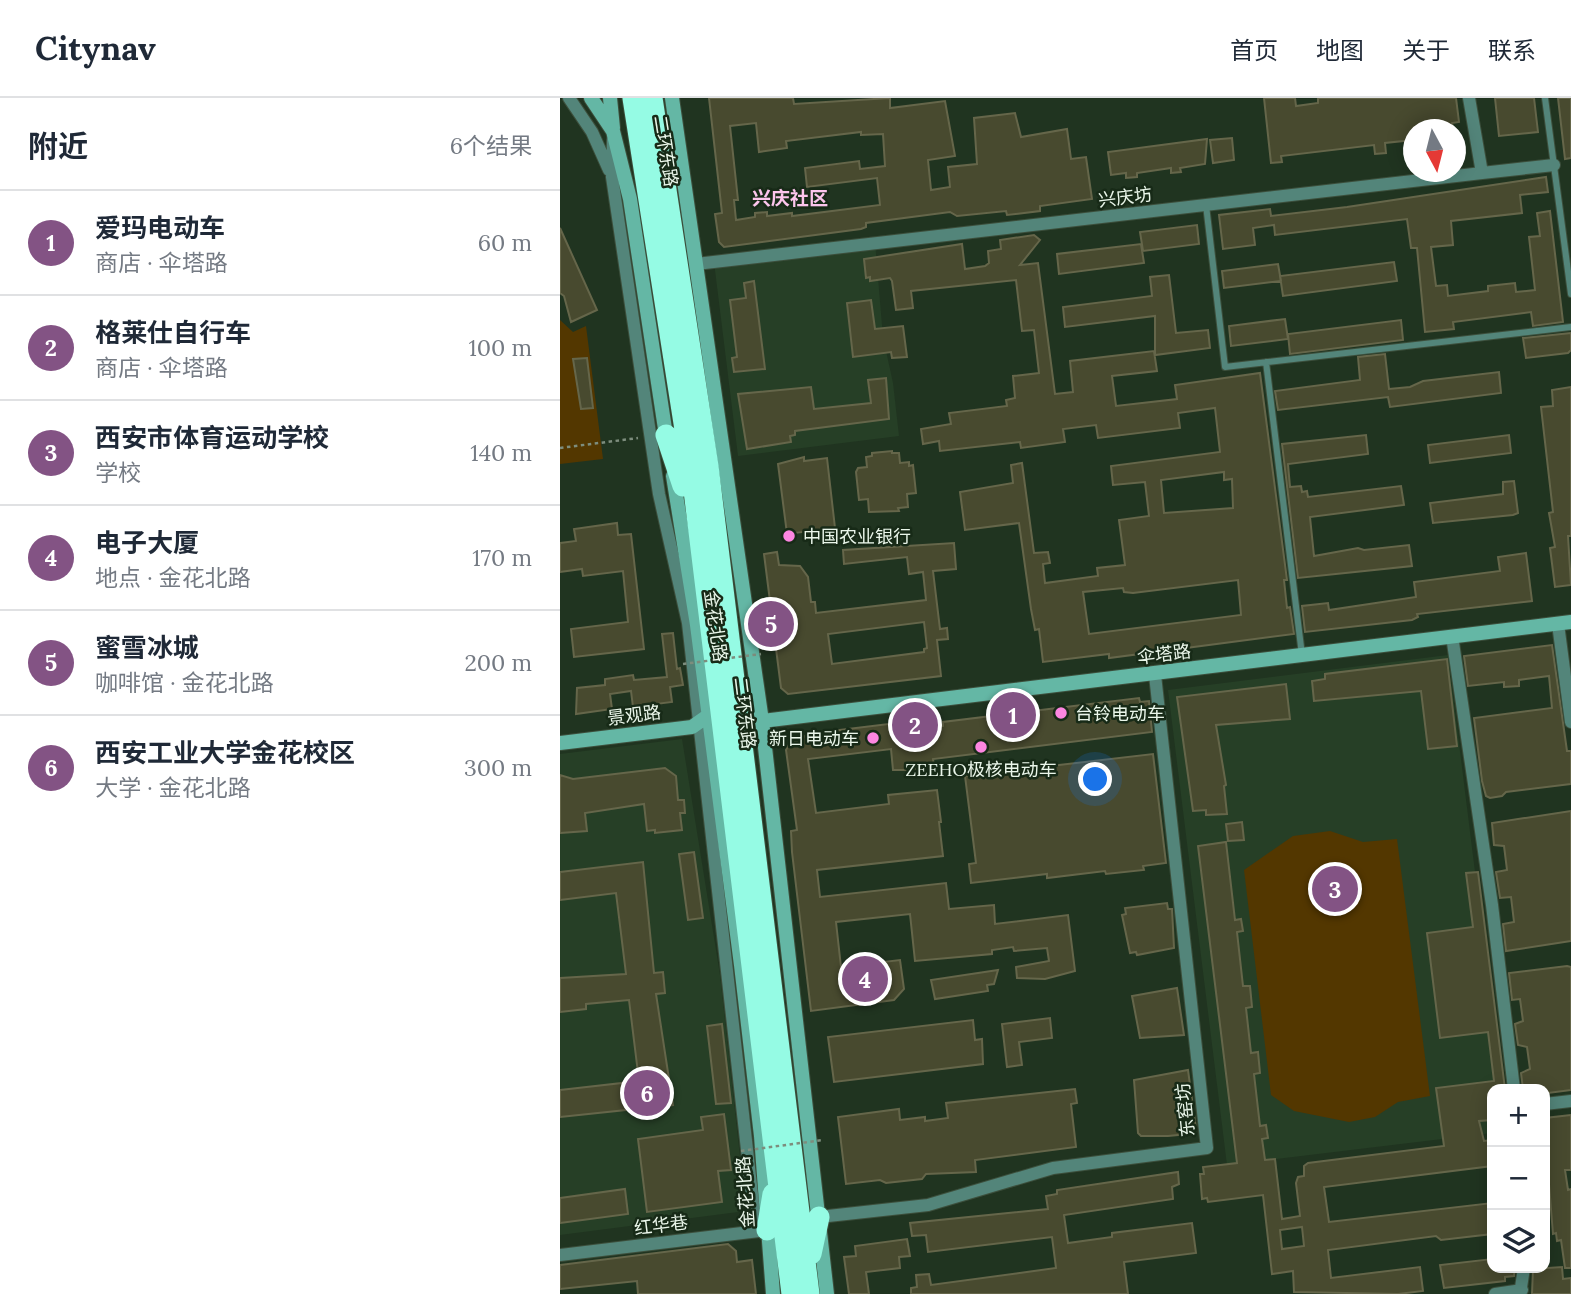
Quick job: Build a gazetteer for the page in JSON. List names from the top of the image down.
{
  "streets": {
    "highway": ["二环东路"],
    "main road": ["金花北路", "伞塔路", "景观路"],
    "street": ["兴庆坊", "东窑坊", "红华巷"]
  },
  "crossings": [
    ["二环东路", "兴庆坊"],
    ["二环东路", "金花北路"],
    ["兴庆坊", "金花北路"],
    ["金花北路", "伞塔路"],
    ["金花北路", "景观路"],
    ["金花北路", "东窑坊"],
    ["金花北路", "红华巷"],
    ["伞塔路", "东窑坊"]
  ],
  "districts": ["兴庆社区"],
  "places": [
    "中国农业银行",
    "台铃电动车",
    "新日电动车",
    "ZEEHO极核电动车"
  ],
  "north": "bottom",
  "page": {
    "header": "Citynav",
    "nav": [
      "首页",
      "地图",
      "关于",
      "联系"
    ],
    "heading": ["附近", "6个结果"],
    "list": [
      {
        "mark": "1",
        "name": "爱玛电动车",
        "note": "商店 · 伞塔路",
        "value": "60 m"
      },
      {
        "mark": "2",
        "name": "格莱仕自行车",
        "note": "商店 · 伞塔路",
        "value": "100 m"
      },
      {
        "mark": "3",
        "name": "西安市体育运动学校",
        "note": "学校",
        "value": "140 m"
      },
      {
        "mark": "4",
        "name": "电子大厦",
        "note": "地点 · 金花北路",
        "value": "170 m"
      },
      {
        "mark": "5",
        "name": "蜜雪冰城",
        "note": "咖啡馆 · 金花北路",
        "value": "200 m"
      },
      {
        "mark": "6",
        "name": "西安工业大学金花校区",
        "note": "大学 · 金花北路",
        "value": "300 m"
      }
    ],
    "pins": [
      "5",
      "1",
      "2",
      "3",
      "4",
      "6"
    ],
    "map_buttons": ["+", "−"]
  }
}
